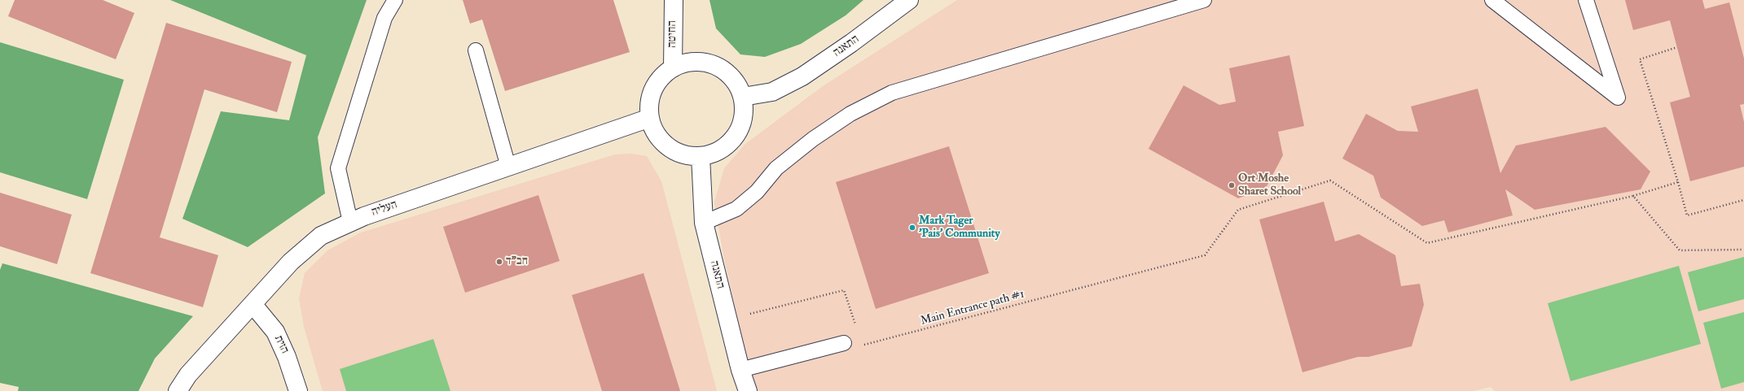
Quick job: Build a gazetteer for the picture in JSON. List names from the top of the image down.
{
  "streets": {
    "street": [
      "החיטה",
      "התאנה",
      "העליה",
      "הזית"
    ],
    "path": ["Main Entrance path #1"]
  },
  "crossings": [
    ["החיטה", "התאנה"],
    ["החיטה", "העליה"],
    ["התאנה", "העליה"],
    ["העליה", "הזית"]
  ],
  "places": ["Ort Moshe Sharet School", "Mark Tager 'Pais' Community", "חב\"ד"]
}
